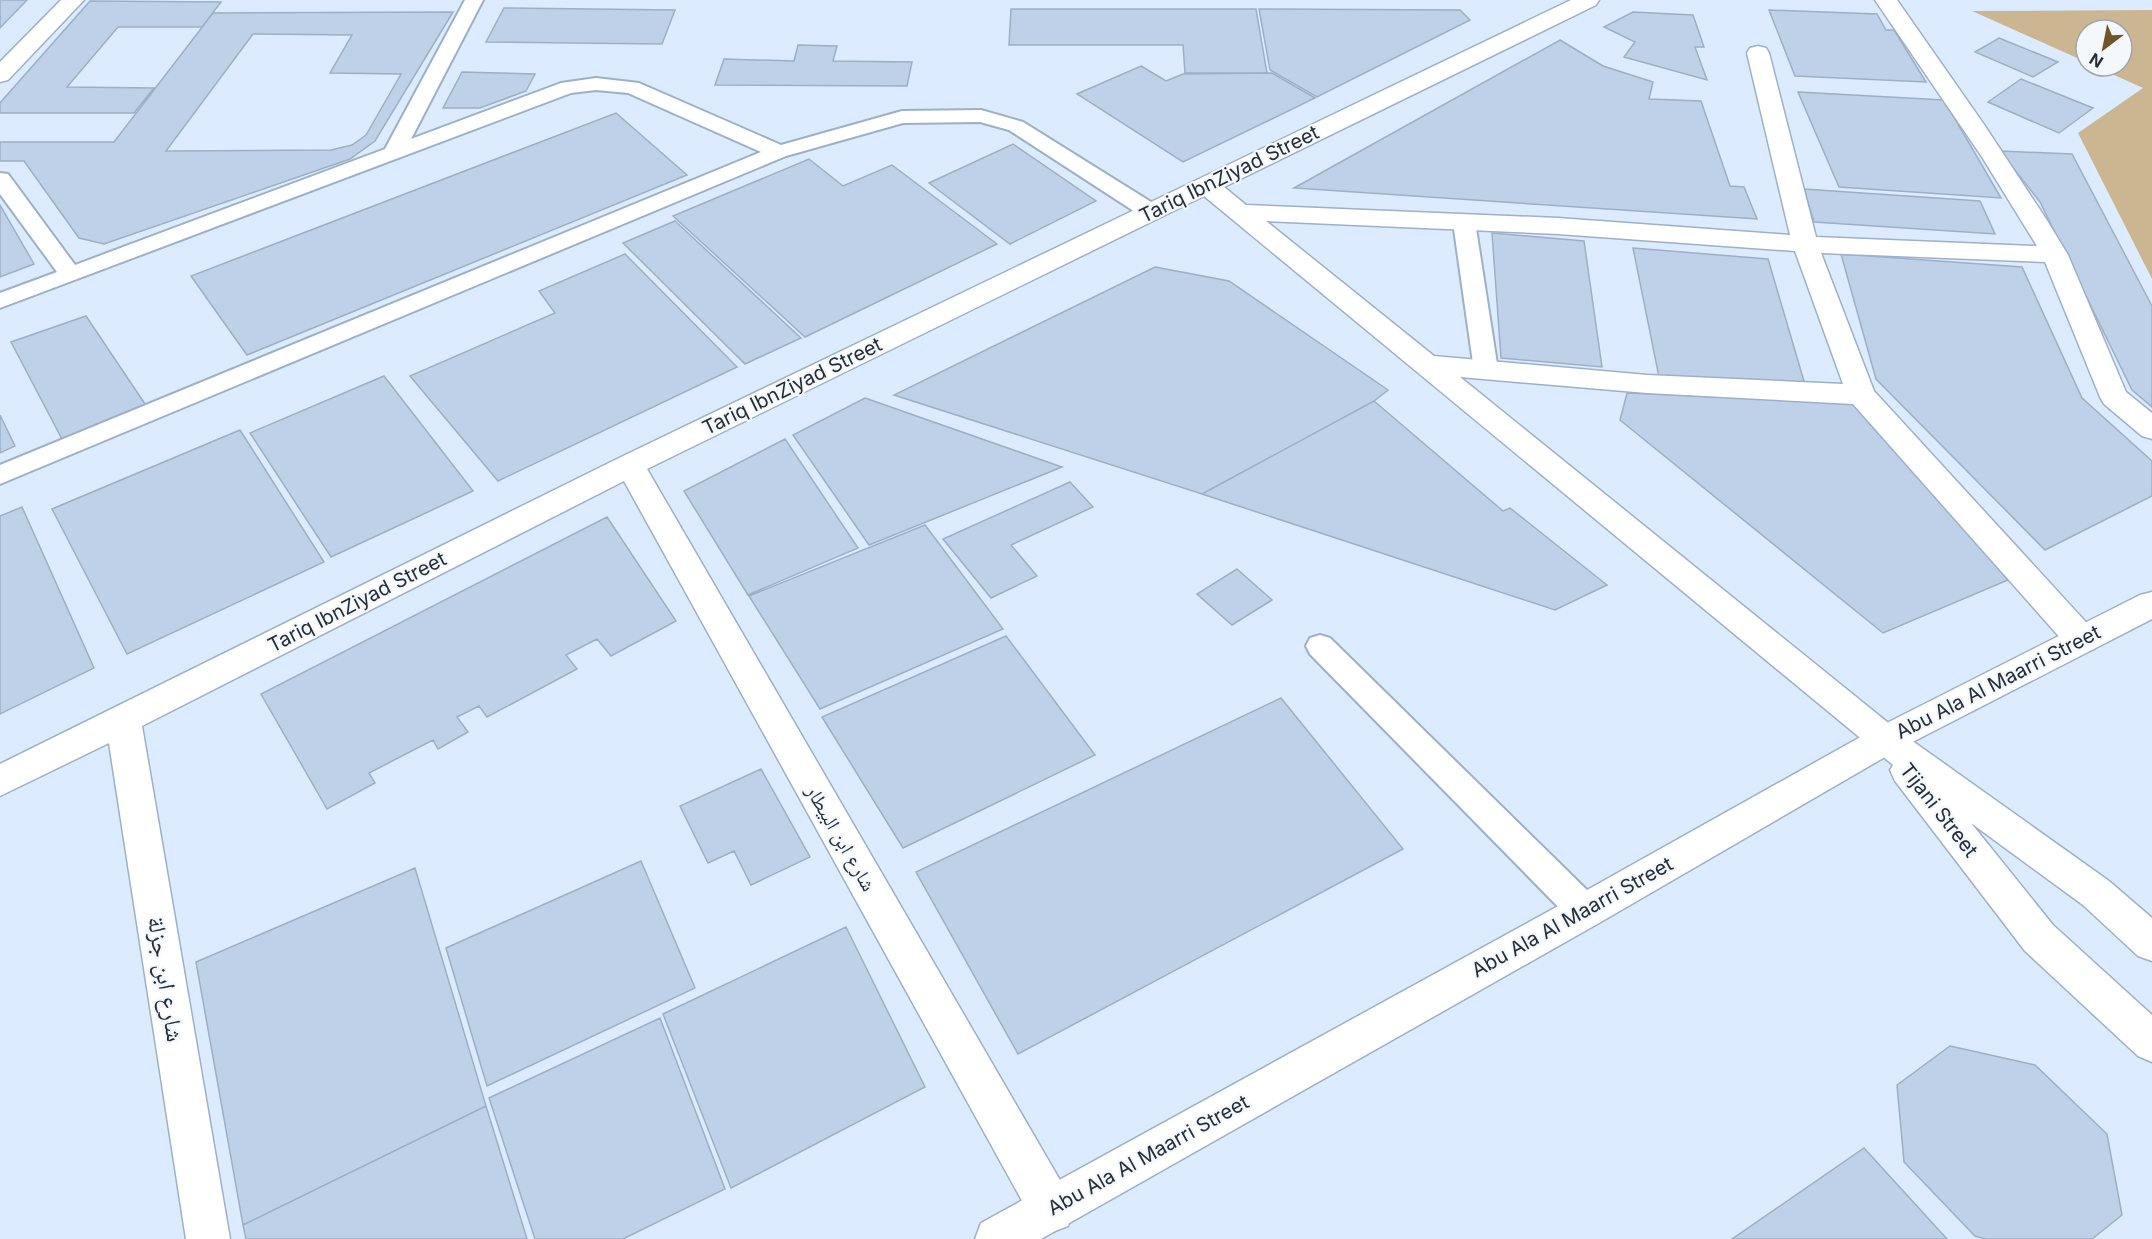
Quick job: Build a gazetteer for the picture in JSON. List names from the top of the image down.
{
  "streets": {
    "street": [
      "Tariq IbnZiyad Street",
      "Abu Ala Al Maarri Street",
      "Tijani Street",
      "شارع ابن البيطار",
      "شارع ابن جزلة"
    ]
  },
  "crossings": [
    ["Tariq IbnZiyad Street", "شارع ابن البيطار"],
    ["Tariq IbnZiyad Street", "شارع ابن جزلة"],
    ["Abu Ala Al Maarri Street", "Tijani Street"],
    ["Abu Ala Al Maarri Street", "شارع ابن البيطار"]
  ],
  "north": "bottom left"
}
